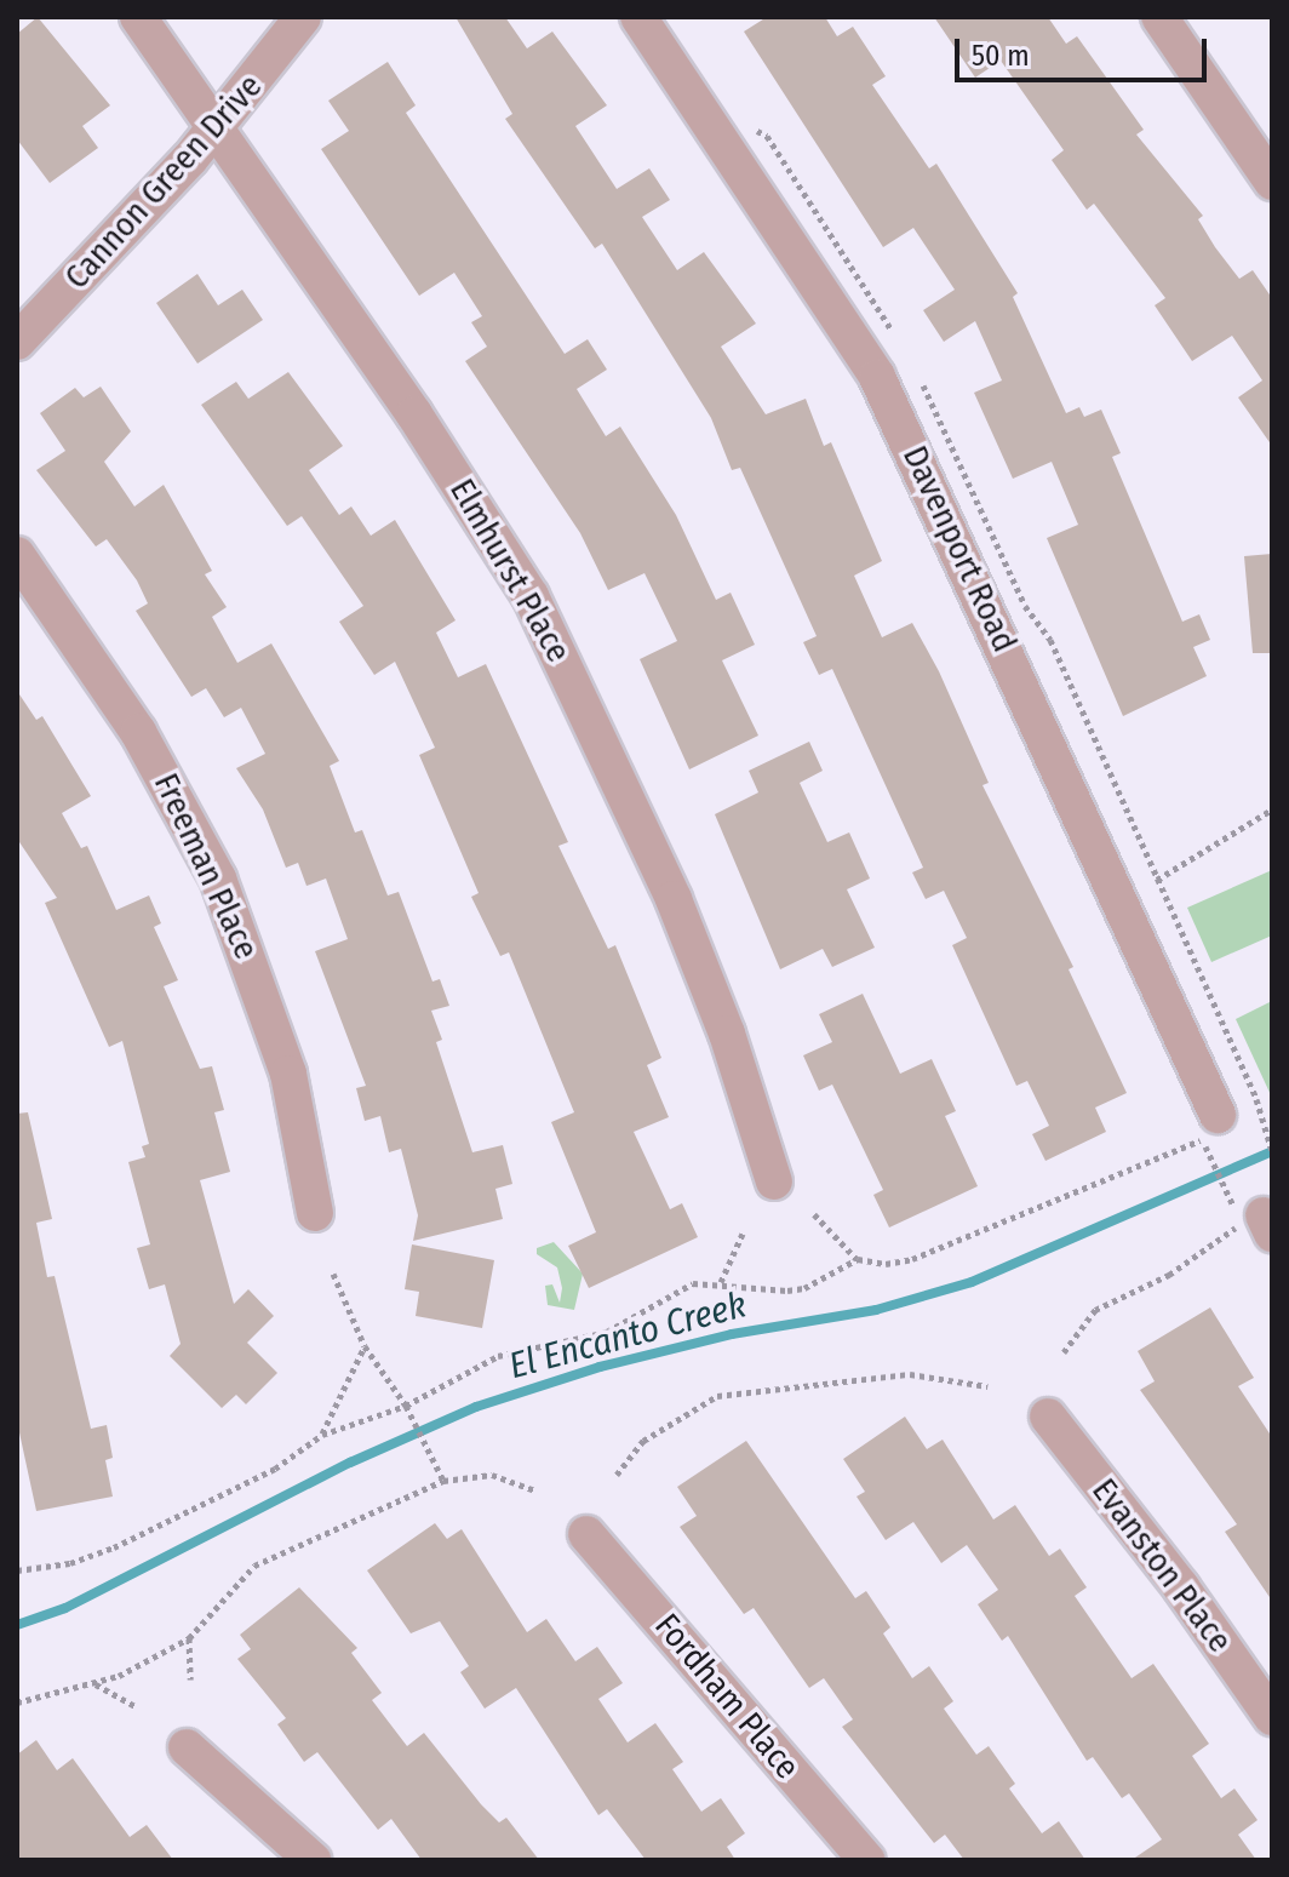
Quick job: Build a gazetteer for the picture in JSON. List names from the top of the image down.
{
  "streets": {
    "street": [
      "Cannon Green Drive",
      "Davenport Road",
      "Elmhurst Place",
      "Freeman Place",
      "Evanston Place",
      "Fordham Place"
    ]
  },
  "crossings": [
    ["Cannon Green Drive", "Elmhurst Place"]
  ],
  "water": ["El Encanto Creek"],
  "scale_bar": "50 m"
}
